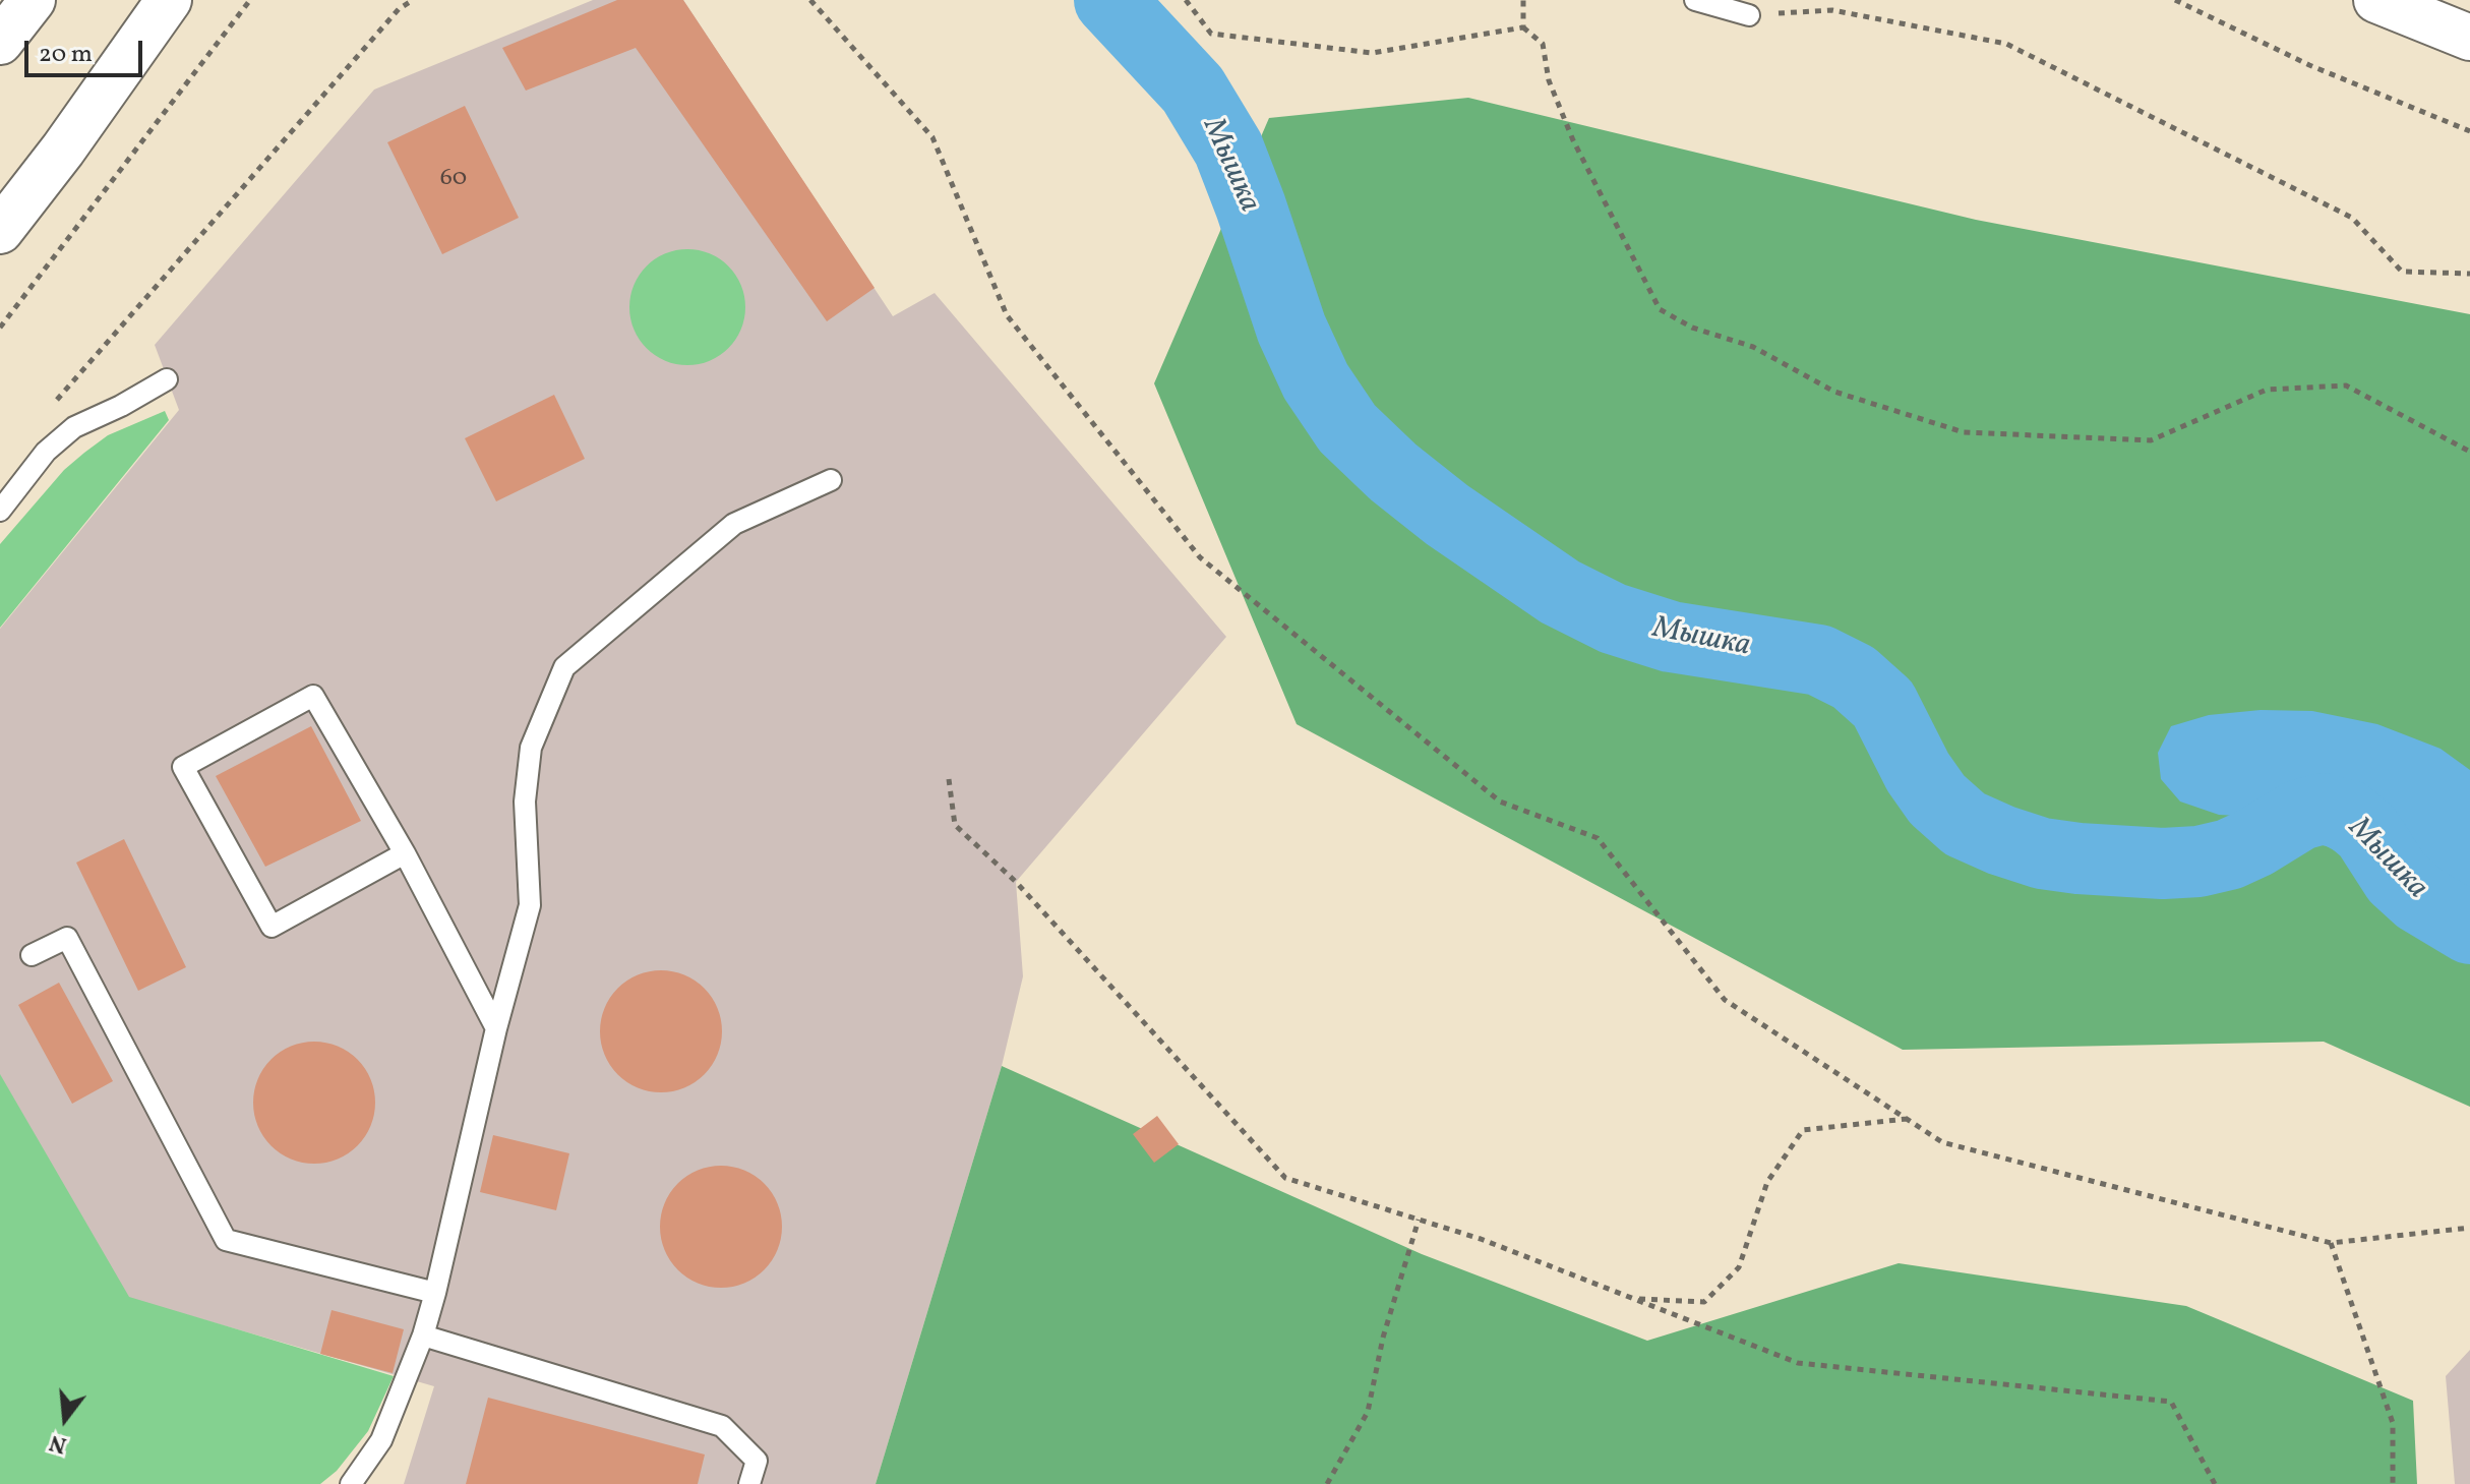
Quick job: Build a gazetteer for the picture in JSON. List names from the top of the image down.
{
  "water": ["Мышка"],
  "house_numbers": ["60"],
  "scale_bar": "20 m",
  "north": "bottom"
}
